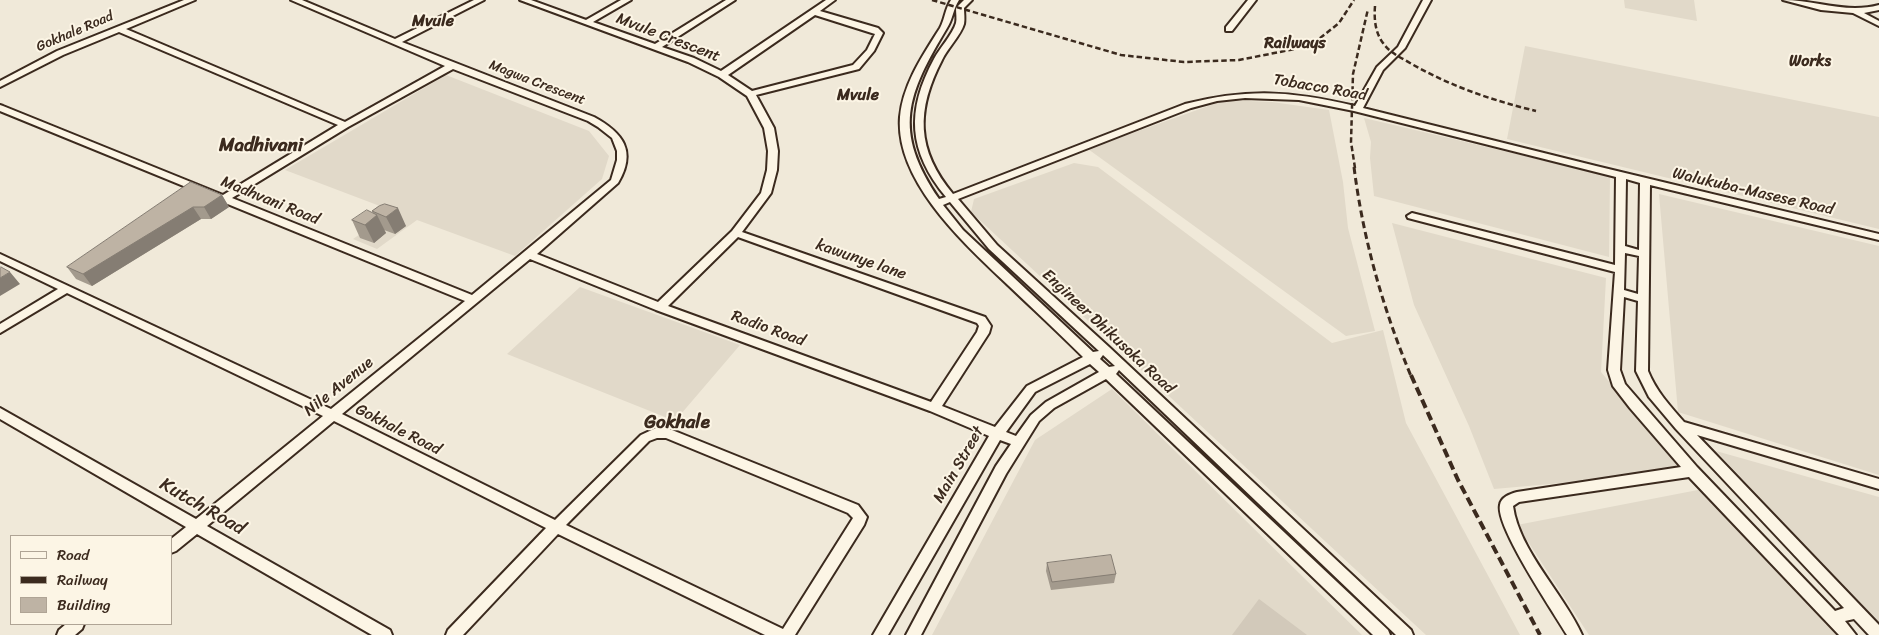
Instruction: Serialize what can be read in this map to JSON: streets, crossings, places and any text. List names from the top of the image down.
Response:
{
  "streets": {
    "street": [
      "Gokhale Road",
      "Mvule Crescent",
      "Magwa Crescent",
      "Tobacco Road",
      "Walukuba-Masese Road",
      "Madhvani Road",
      "kawunye lane",
      "Radio Road",
      "Engineer Dhikusoka Road",
      "Nile Avenue",
      "Main Street",
      "Kutch Road"
    ]
  },
  "crossings": [
    ["Gokhale Road", "Nile Avenue"],
    ["Mvule Crescent", "kawunye lane"],
    ["Mvule Crescent", "Radio Road"],
    ["Magwa Crescent", "Radio Road"],
    ["Magwa Crescent", "Nile Avenue"],
    ["Tobacco Road", "Walukuba-Masese Road"],
    ["Tobacco Road", "Engineer Dhikusoka Road"],
    ["Madhvani Road", "Nile Avenue"],
    ["kawunye lane", "Radio Road"],
    ["Radio Road", "Nile Avenue"],
    ["Radio Road", "Main Street"],
    ["Engineer Dhikusoka Road", "Main Street"],
    ["Nile Avenue", "Kutch Road"]
  ],
  "districts": [
    "Mvule",
    "Railways",
    "Works",
    "Mvule",
    "Madhivani",
    "Gokhale"
  ],
  "legend": ["Road", "Railway", "Building"]
}
